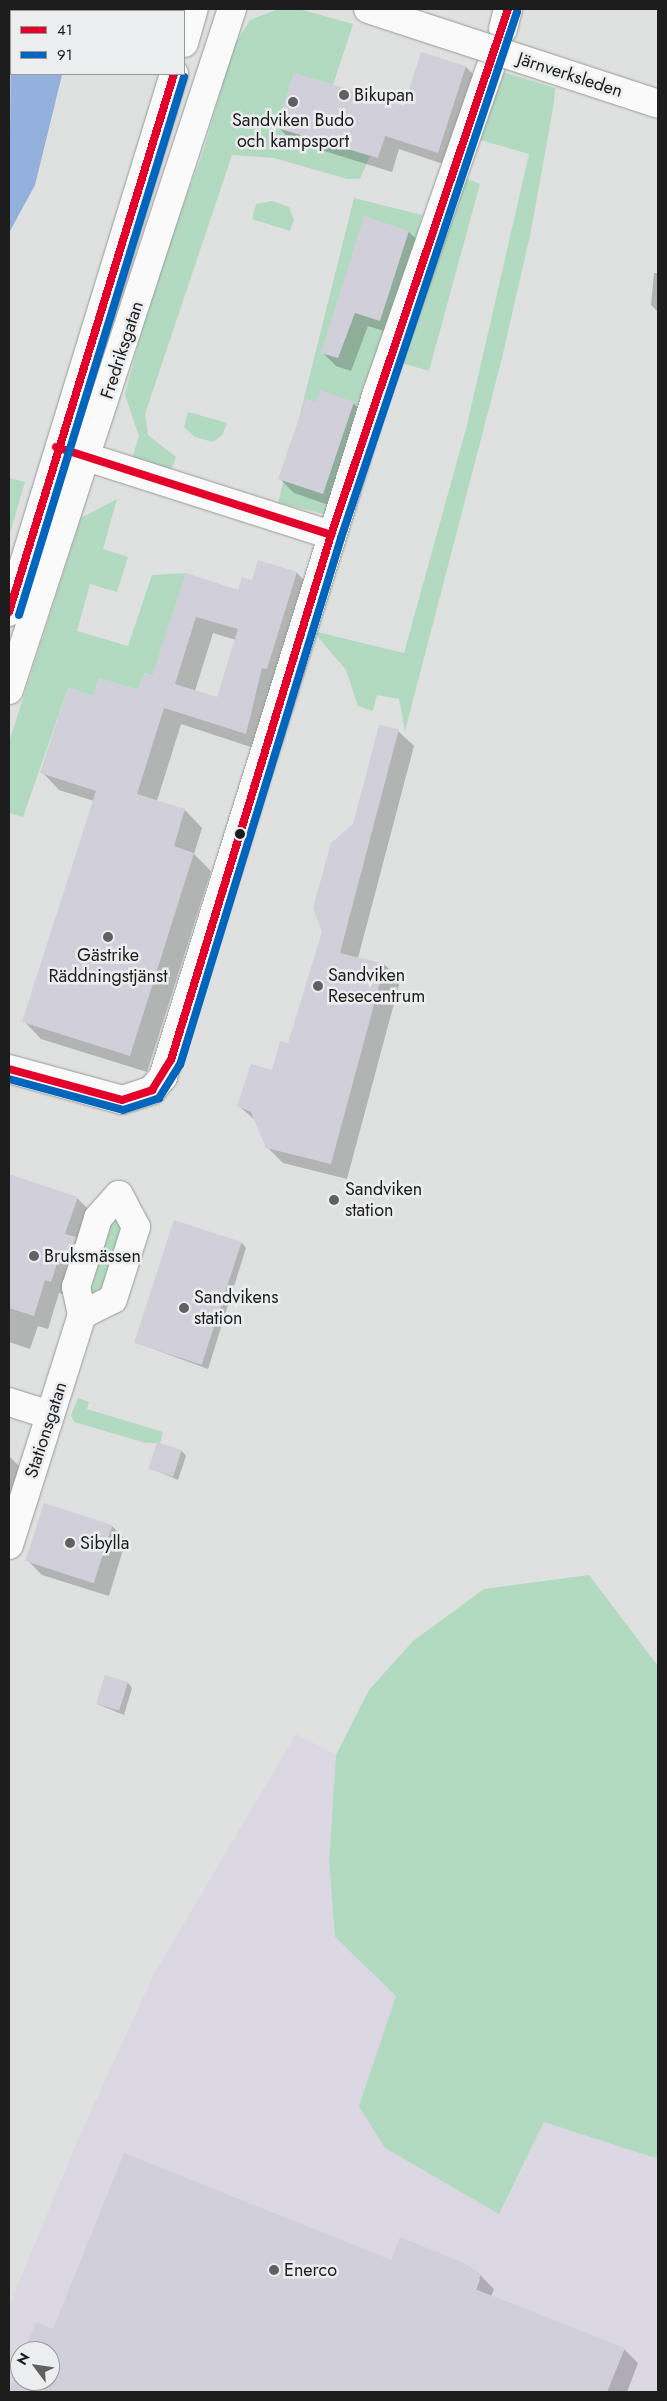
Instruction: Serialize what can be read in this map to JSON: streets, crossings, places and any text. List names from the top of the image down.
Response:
{
  "streets": {
    "street": ["Järnverksleden", "Fredriksgatan", "Stationsgatan"]
  },
  "places": [
    "Bikupan",
    "Sandviken Budo och kampsport",
    "Gästrike Räddningstjänst",
    "Sandviken Resecentrum",
    "Sandviken station",
    "Bruksmässen",
    "Sandvikens station",
    "Sibylla",
    "Enerco"
  ],
  "lines": ["transit line 41", "transit line 91"],
  "legend": ["41", "91"],
  "north": "top left"
}
